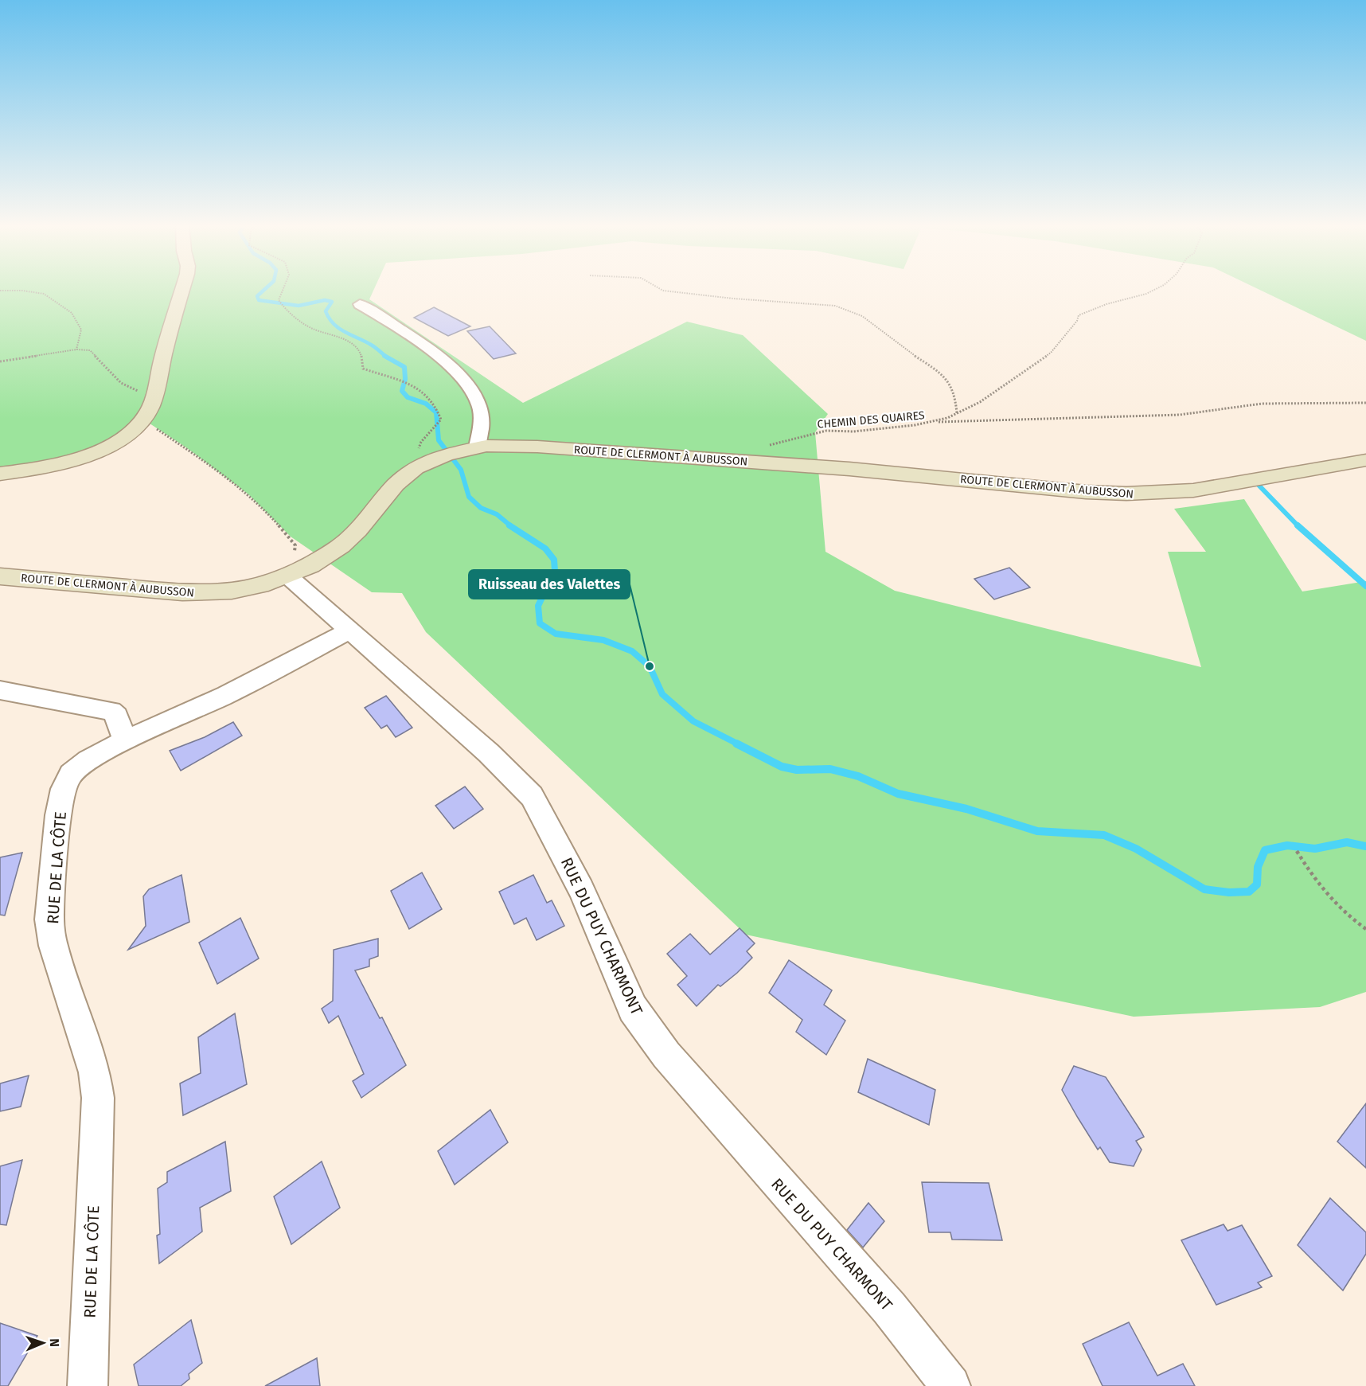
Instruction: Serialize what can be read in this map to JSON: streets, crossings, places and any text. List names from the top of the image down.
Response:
{
  "streets": {
    "main road": ["ROUTE DE CLERMONT À AUBUSSON"],
    "street": ["RUE DE LA CÔTE", "RUE DU PUY CHARMONT"],
    "path": ["CHEMIN DES QUAIRES"]
  },
  "crossings": [
    ["ROUTE DE CLERMONT À AUBUSSON", "RUE DU PUY CHARMONT"],
    ["RUE DE LA CÔTE", "RUE DU PUY CHARMONT"]
  ],
  "places": ["Ruisseau des Valettes"],
  "north": "right"
}
